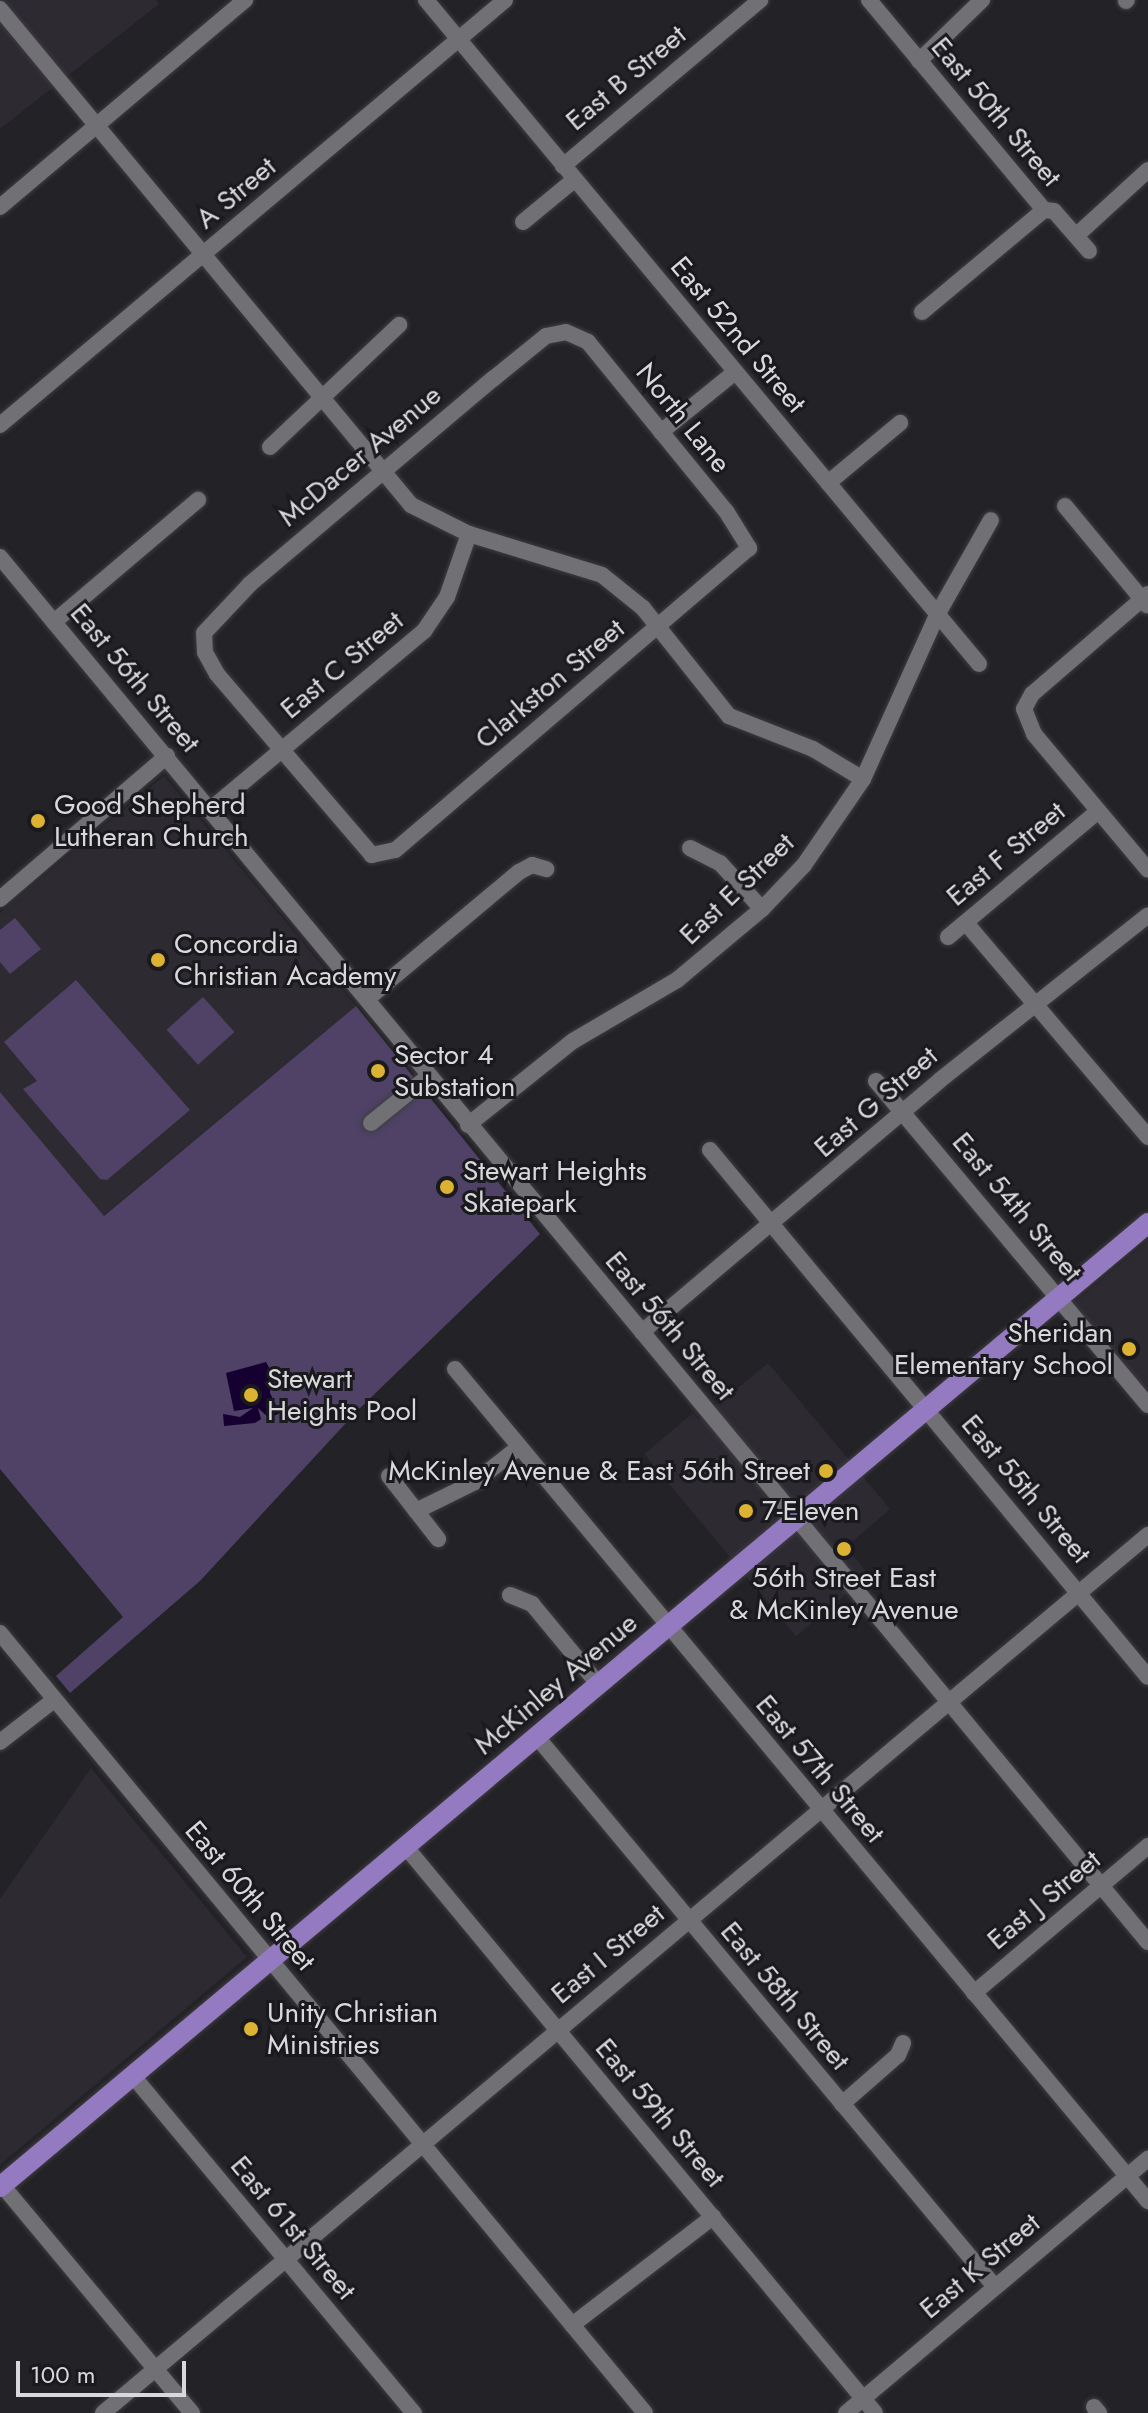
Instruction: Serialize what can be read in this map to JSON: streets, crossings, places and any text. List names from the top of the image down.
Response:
{
  "streets": {
    "main road": ["McKinley Avenue"],
    "street": [
      "East B Street",
      "East 50th Street",
      "A Street",
      "East 52nd Street",
      "North Lane",
      "McDacer Avenue",
      "East C Street",
      "East 56th Street",
      "Clarkston Street",
      "East F Street",
      "East E Street",
      "East G Street",
      "East 54th Street",
      "East 55th Street",
      "East 57th Street",
      "East 60th Street",
      "East J Street",
      "East I Street",
      "East 58th Street",
      "East 59th Street",
      "East 61st Street",
      "East K Street"
    ]
  },
  "crossings": [
    ["East B Street", "East 52nd Street"],
    ["A Street", "East 52nd Street"],
    ["East 52nd Street", "East E Street"],
    ["North Lane", "McDacer Avenue"],
    ["North Lane", "Clarkston Street"],
    ["McDacer Avenue", "East C Street"],
    ["McDacer Avenue", "Clarkston Street"],
    ["East C Street", "East 56th Street"],
    ["East C Street", "Clarkston Street"],
    ["East 56th Street", "East E Street"],
    ["East 56th Street", "East G Street"],
    ["East 56th Street", "McKinley Avenue"],
    ["East 56th Street", "East J Street"],
    ["East 56th Street", "East I Street"],
    ["East G Street", "East 54th Street"],
    ["East G Street", "East 55th Street"],
    ["East 54th Street", "McKinley Avenue"],
    ["East 55th Street", "McKinley Avenue"],
    ["East 55th Street", "East I Street"],
    ["McKinley Avenue", "East 57th Street"],
    ["McKinley Avenue", "East 60th Street"],
    ["McKinley Avenue", "East 58th Street"],
    ["McKinley Avenue", "East 59th Street"],
    ["McKinley Avenue", "East 61st Street"],
    ["East 57th Street", "East J Street"],
    ["East 57th Street", "East I Street"],
    ["East 57th Street", "East K Street"],
    ["East 60th Street", "East I Street"],
    ["East I Street", "East 58th Street"],
    ["East I Street", "East 59th Street"],
    ["East I Street", "East 61st Street"],
    ["East 58th Street", "East K Street"],
    ["East 59th Street", "East K Street"]
  ],
  "places": [
    "Good Shepherd Lutheran Church",
    "Concordia Christian Academy",
    "Sector 4 Substation",
    "Stewart Heights Skatepark",
    "Sheridan Elementary School",
    "Stewart Heights Pool",
    "McKinley Avenue & East 56th Street",
    "7-Eleven",
    "56th Street East & McKinley Avenue",
    "Unity Christian Ministries"
  ],
  "scale_bar": "100 m"
}
